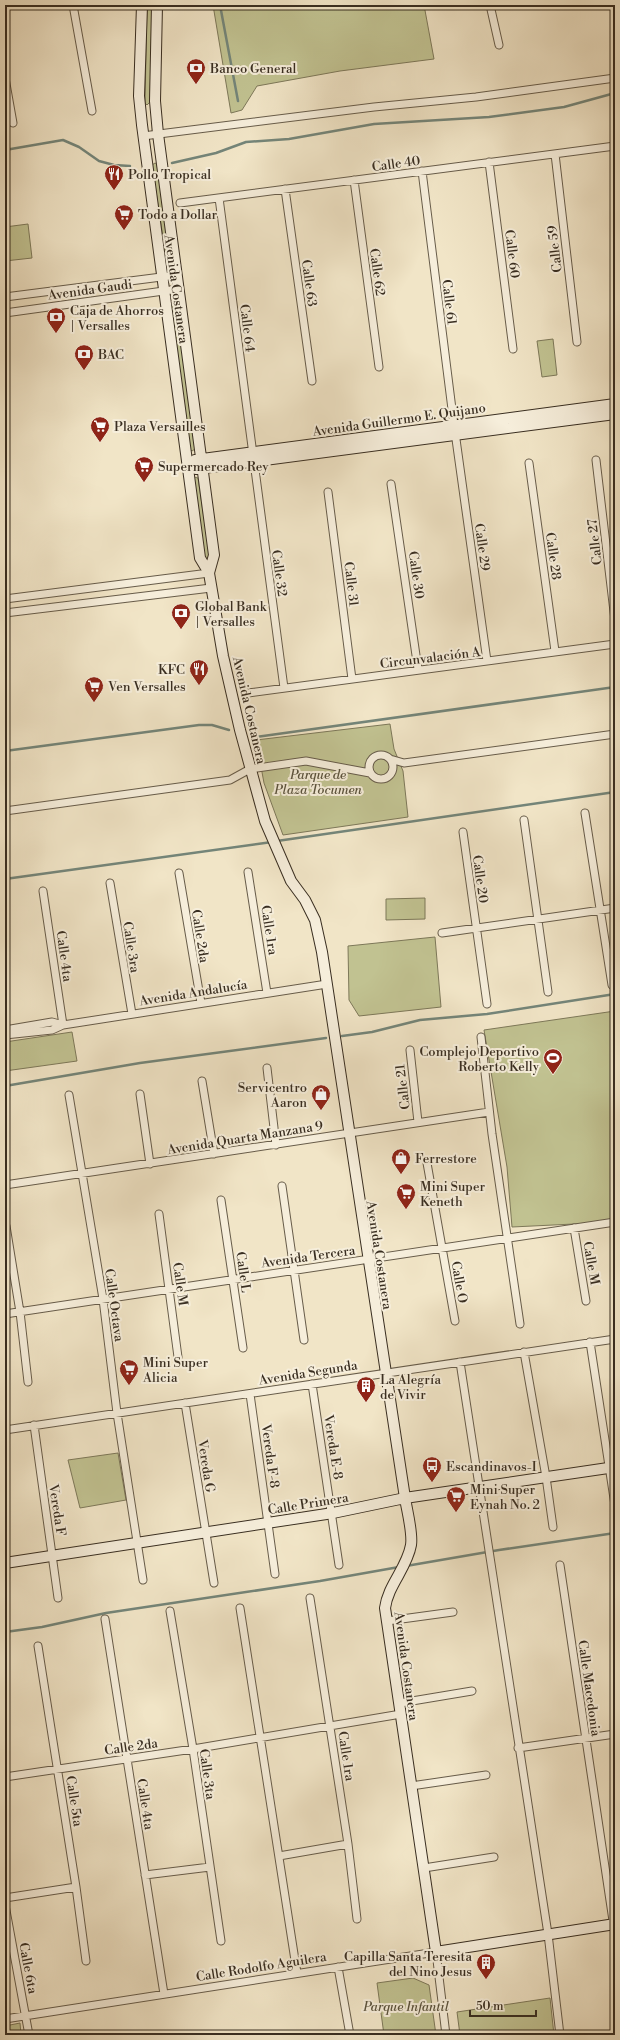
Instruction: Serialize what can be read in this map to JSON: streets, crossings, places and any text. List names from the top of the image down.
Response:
{
  "streets": {
    "street": [
      "Calle 40",
      "Calle 59",
      "Calle 60",
      "Calle 62",
      "Calle 63",
      "Avenida Gaudi",
      "Avenida Costanera",
      "Calle 61",
      "Calle 64",
      "Avenida Guillermo E. Quijano",
      "Calle 27",
      "Calle 29",
      "Calle 28",
      "Calle 32",
      "Calle 30",
      "Calle 31",
      "Circunvalación A",
      "Calle 20",
      "Calle 1ra",
      "Calle 2da",
      "Calle 3ra",
      "Calle 4ta",
      "Avenida Andalucía",
      "Calle 21",
      "Avenida Quarta Manzana 9",
      "Avenida Tercera",
      "Calle M",
      "Calle L",
      "Calle O",
      "Calle Octava",
      "Avenida Segunda",
      "Vereda E-8",
      "Vereda F-8",
      "Vereda G",
      "Calle Primera",
      "Vereda F",
      "Calle Macedonia",
      "Calle 3ta",
      "Calle 5ta",
      "Calle Rodolfo Aguilera",
      "Calle 6ta"
    ]
  },
  "crossings": [
    ["Calle 40", "Calle 59"],
    ["Calle 40", "Calle 60"],
    ["Calle 40", "Calle 62"],
    ["Calle 40", "Calle 63"],
    ["Calle 40", "Calle 61"],
    ["Calle 40", "Calle 64"],
    ["Avenida Gaudi", "Avenida Costanera"],
    ["Avenida Costanera", "Avenida Guillermo E. Quijano"],
    ["Avenida Costanera", "Calle 2da"],
    ["Avenida Costanera", "Avenida Andalucía"],
    ["Avenida Costanera", "Avenida Quarta Manzana 9"],
    ["Avenida Costanera", "Avenida Tercera"],
    ["Avenida Costanera", "Avenida Segunda"],
    ["Avenida Costanera", "Calle Primera"],
    ["Avenida Costanera", "Calle Rodolfo Aguilera"],
    ["Calle 61", "Avenida Guillermo E. Quijano"],
    ["Calle 61", "Calle 29"],
    ["Calle 64", "Avenida Guillermo E. Quijano"],
    ["Calle 64", "Calle 32"],
    ["Avenida Guillermo E. Quijano", "Calle 29"],
    ["Avenida Guillermo E. Quijano", "Calle 32"],
    ["Calle 29", "Circunvalación A"],
    ["Calle 28", "Circunvalación A"],
    ["Calle 32", "Circunvalación A"],
    ["Calle 30", "Circunvalación A"],
    ["Calle 31", "Circunvalación A"],
    ["Calle 1ra", "Calle 2da"],
    ["Calle 1ra", "Avenida Andalucía"],
    ["Calle 2da", "Calle 4ta"],
    ["Calle 2da", "Avenida Andalucía"],
    ["Calle 2da", "Calle 3ta"],
    ["Calle 2da", "Calle 5ta"],
    ["Calle 3ra", "Avenida Andalucía"],
    ["Calle 4ta", "Avenida Andalucía"],
    ["Calle 4ta", "Calle Rodolfo Aguilera"],
    ["Calle 21", "Avenida Quarta Manzana 9"],
    ["Avenida Quarta Manzana 9", "Calle Octava"],
    ["Avenida Tercera", "Calle M"],
    ["Avenida Tercera", "Calle L"],
    ["Avenida Tercera", "Calle O"],
    ["Avenida Tercera", "Calle Octava"],
    ["Calle Octava", "Avenida Segunda"],
    ["Calle Octava", "Calle Primera"],
    ["Avenida Segunda", "Vereda E-8"],
    ["Avenida Segunda", "Vereda F-8"],
    ["Avenida Segunda", "Vereda G"],
    ["Avenida Segunda", "Vereda F"],
    ["Vereda E-8", "Calle Primera"],
    ["Vereda F-8", "Calle Primera"],
    ["Vereda G", "Calle Primera"],
    ["Calle Primera", "Vereda F"],
    ["Calle Macedonia", "Calle Rodolfo Aguilera"],
    ["Calle Rodolfo Aguilera", "Calle 6ta"]
  ],
  "parks": ["Parque de Plaza Tocumen", "Parque Infantil"],
  "places": {
    "bank": [
      "Banco General",
      "Caja de Ahorros | Versalles",
      "BAC",
      "Global Bank | Versalles"
    ],
    "restaurant": ["Pollo Tropical", "KFC"],
    "supermarket": [
      "Todo a Dollar",
      "Plaza Versailles",
      "Supermercado Rey",
      "Ven Versalles",
      "Mini Super Keneth",
      "Mini Super Alicia",
      "Mini Super Eynah No. 2"
    ],
    "sports": ["Complejo Deportivo Roberto Kelly"],
    "shop": ["Servicentro Aaron", "Ferrestore"],
    "building": ["La Alegría de Vivir", "Capilla Santa Teresita del Nino Jesus"],
    "bus stop": ["Escandinavos-I"]
  },
  "scale_bar": "50 m"
}
